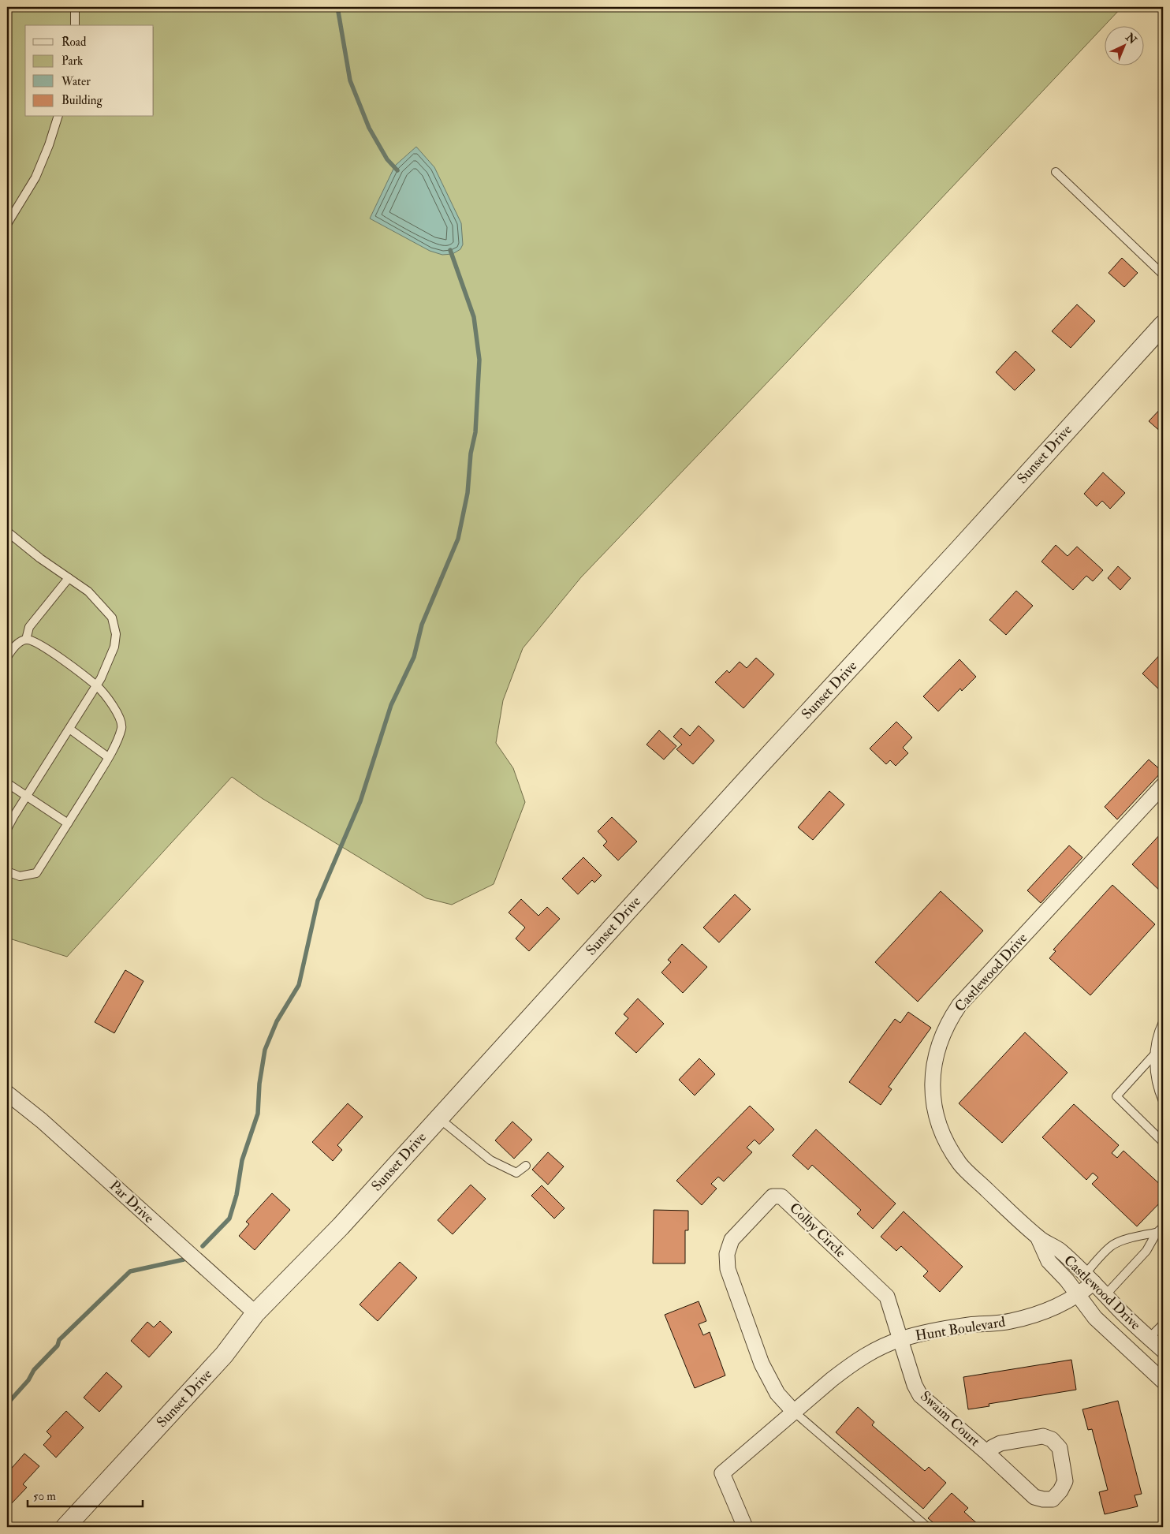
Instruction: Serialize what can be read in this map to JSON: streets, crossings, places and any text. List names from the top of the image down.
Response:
{
  "streets": {
    "street": [
      "Sunset Drive",
      "Castlewood Drive",
      "Par Drive",
      "Colby Circle",
      "Hunt Boulevard",
      "Swaim Court"
    ]
  },
  "crossings": [
    ["Sunset Drive", "Par Drive"],
    ["Castlewood Drive", "Hunt Boulevard"],
    ["Colby Circle", "Hunt Boulevard"],
    ["Colby Circle", "Swaim Court"],
    ["Hunt Boulevard", "Swaim Court"]
  ],
  "legend": [
    "Road",
    "Park",
    "Water",
    "Building"
  ],
  "scale_bar": "50 m",
  "north": "top right"
}
